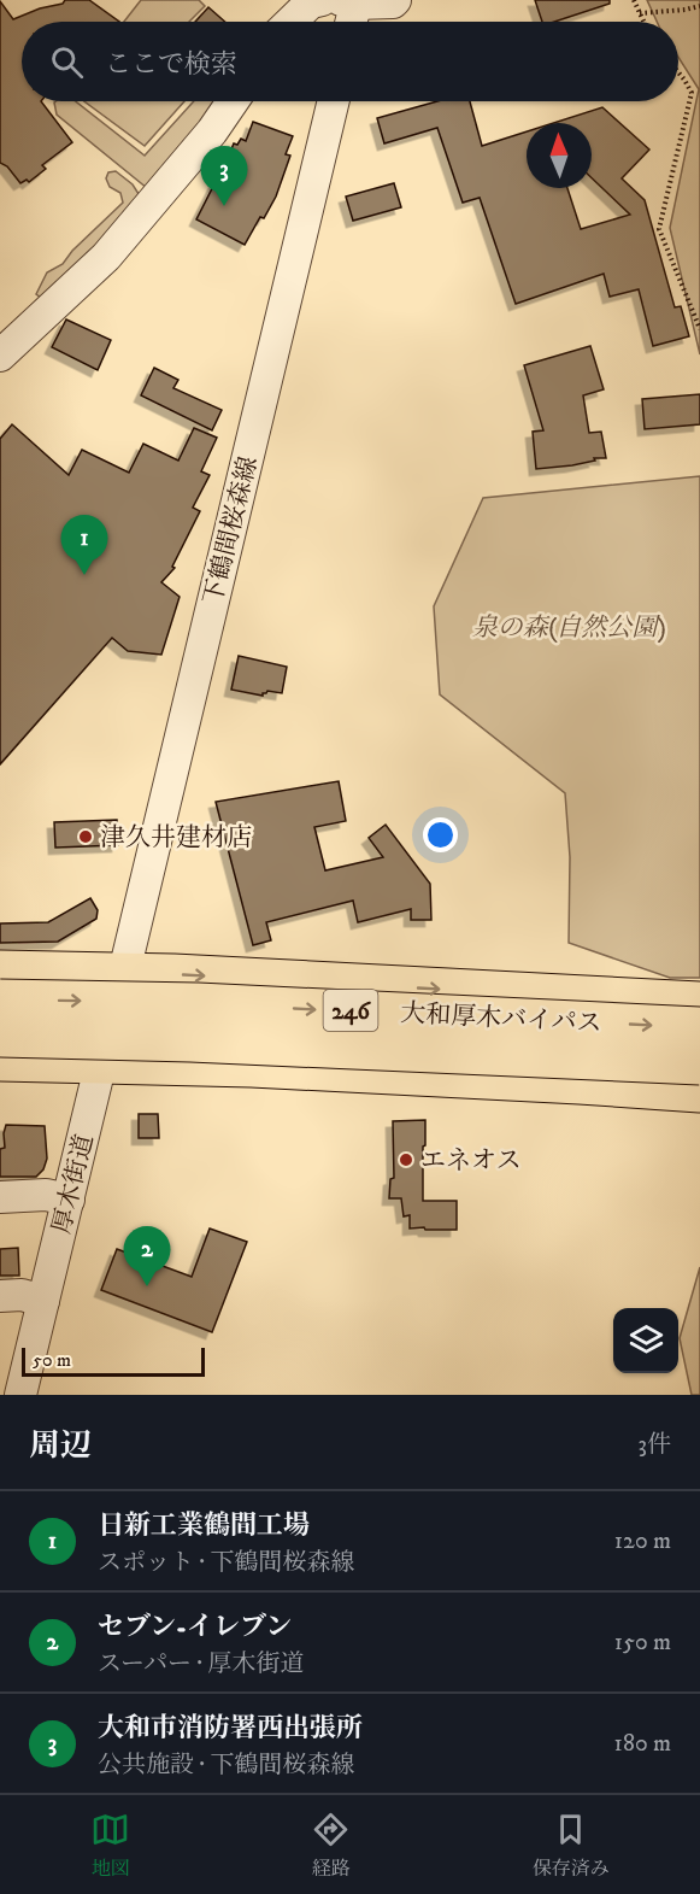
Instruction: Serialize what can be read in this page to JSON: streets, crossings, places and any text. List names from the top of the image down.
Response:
{
  "streets": {
    "highway": ["246", "大和厚木バイパス"],
    "street": ["下鶴間桜森線", "厚木街道"]
  },
  "crossings": [
    ["下鶴間桜森線", "246"],
    ["下鶴間桜森線", "厚木街道"],
    ["246", "厚木街道"]
  ],
  "parks": ["泉の森(自然公園)"],
  "places": ["津久井建材店", "エネオス"],
  "scale_bar": "50 m",
  "north": "top",
  "page": {
    "search": "ここで検索",
    "pins": ["3", "1", "2"],
    "scale": "50 m",
    "heading": ["周辺", "3件"],
    "list": [
      {
        "mark": "1",
        "name": "日新工業鶴間工場",
        "note": "スポット · 下鶴間桜森線",
        "value": "120 m"
      },
      {
        "mark": "2",
        "name": "セブン-イレブン",
        "note": "スーパー · 厚木街道",
        "value": "150 m"
      },
      {
        "mark": "3",
        "name": "大和市消防署西出張所",
        "note": "公共施設 · 下鶴間桜森線",
        "value": "180 m"
      }
    ],
    "nav": ["地図", "経路", "保存済み"]
  }
}
